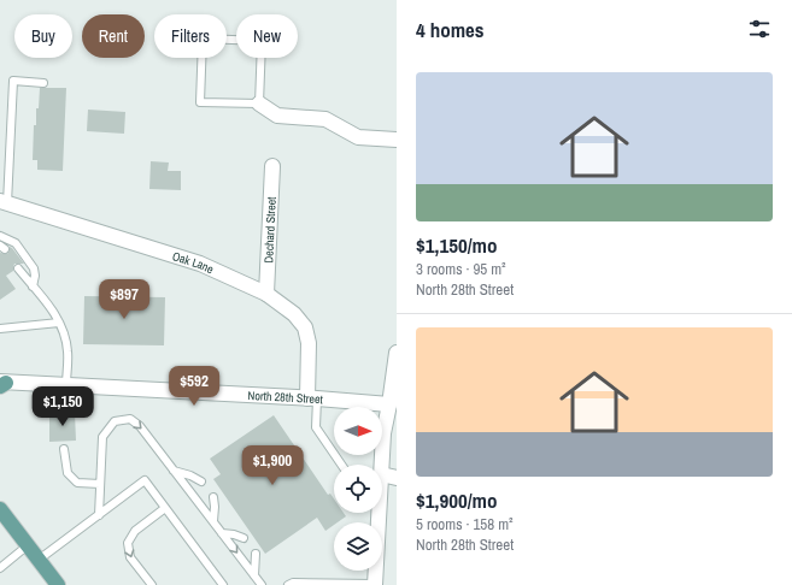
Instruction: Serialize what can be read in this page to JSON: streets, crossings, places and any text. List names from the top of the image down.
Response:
{
  "streets": {
    "street": ["Dechard Street", "Oak Lane", "North 28th Street"]
  },
  "crossings": [
    ["Dechard Street", "Oak Lane"],
    ["Oak Lane", "North 28th Street"]
  ],
  "north": "right",
  "page": {
    "heading": "4 homes",
    "chip": [
      "Buy",
      "Rent",
      "Filters",
      "New"
    ],
    "list": [
      {
        "name": "$1,150/mo",
        "note": "3 rooms · 95 m² · North 28th Street"
      },
      {
        "name": "$1,900/mo",
        "note": "5 rooms · 158 m² · North 28th Street"
      }
    ],
    "price": [
      "$897",
      "$592",
      "$1,150",
      "$1,900"
    ]
  }
}
